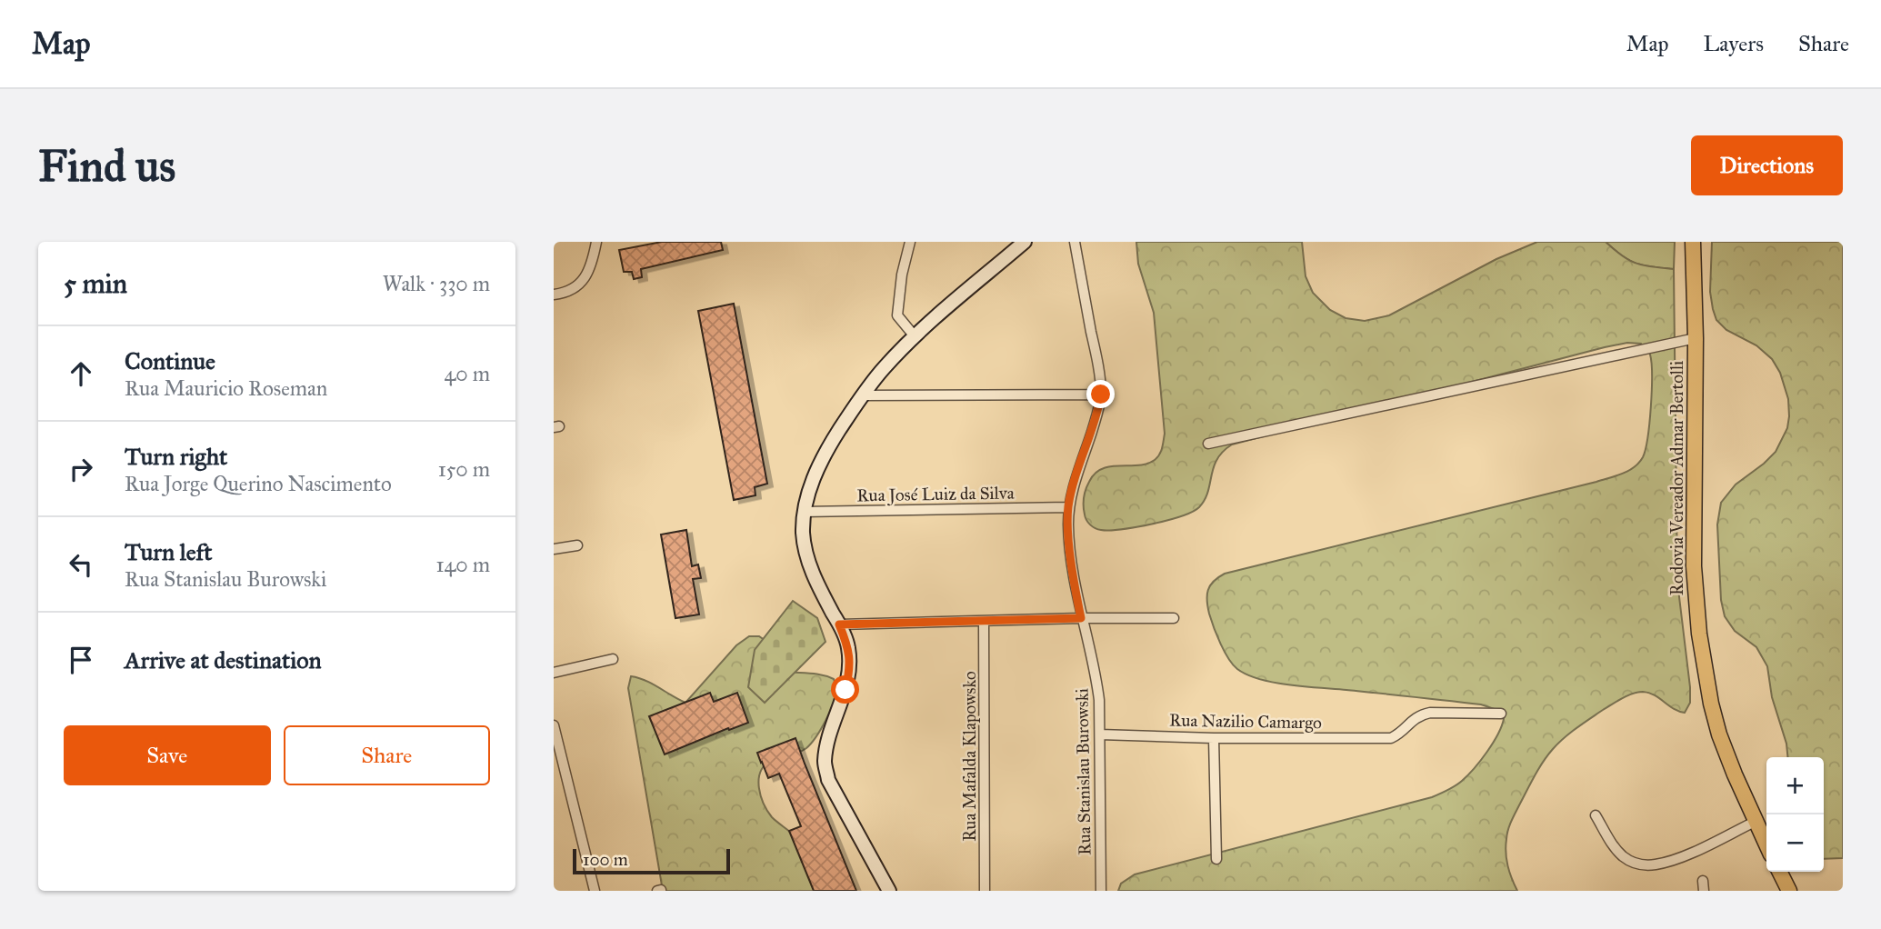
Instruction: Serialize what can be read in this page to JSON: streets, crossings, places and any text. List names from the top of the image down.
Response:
{
  "streets": {
    "highway": ["Rodovia Vereador Admar Bertolli"],
    "street": [
      "Rua José Luiz da Silva",
      "Rua Nazilio Camargo",
      "Rua Mafalda Klapowsko",
      "Rua Stanislau Burowski"
    ]
  },
  "crossings": [
    ["Rua José Luiz da Silva", "Rua Stanislau Burowski"],
    ["Rua Nazilio Camargo", "Rua Stanislau Burowski"]
  ],
  "scale_bar": "100 m",
  "page": {
    "header": "Map",
    "nav": ["Map", "Layers", "Share"],
    "buttons": [
      "Directions",
      ["Save", "Share"]
    ],
    "title": "Find us",
    "heading": ["5 min", "Walk · 330 m"],
    "list": [
      ["Continue", "Rua Mauricio Roseman", "40 m"],
      ["Turn right", "Rua Jorge Querino Nascimento", "150 m"],
      ["Turn left", "Rua Stanislau Burowski", "140 m"],
      "Arrive at destination"
    ],
    "map_buttons": ["+", "−"],
    "scale": "100 m"
  }
}
